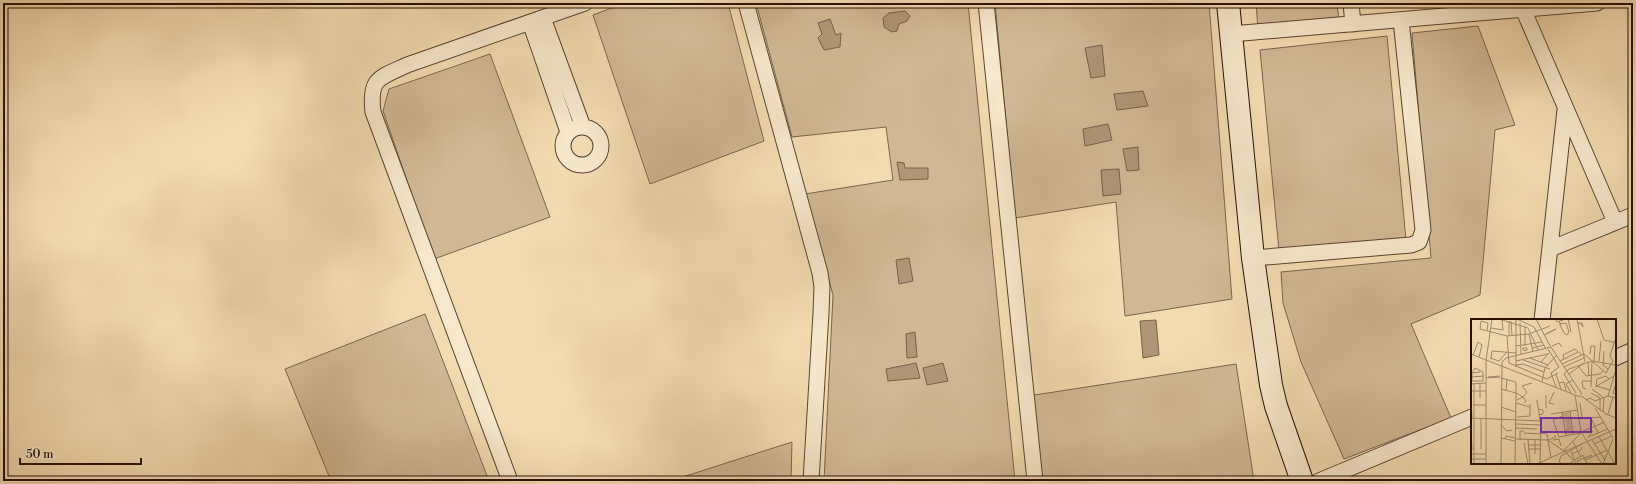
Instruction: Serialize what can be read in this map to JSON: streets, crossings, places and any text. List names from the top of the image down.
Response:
{
  "scale_bar": "50 m"
}
